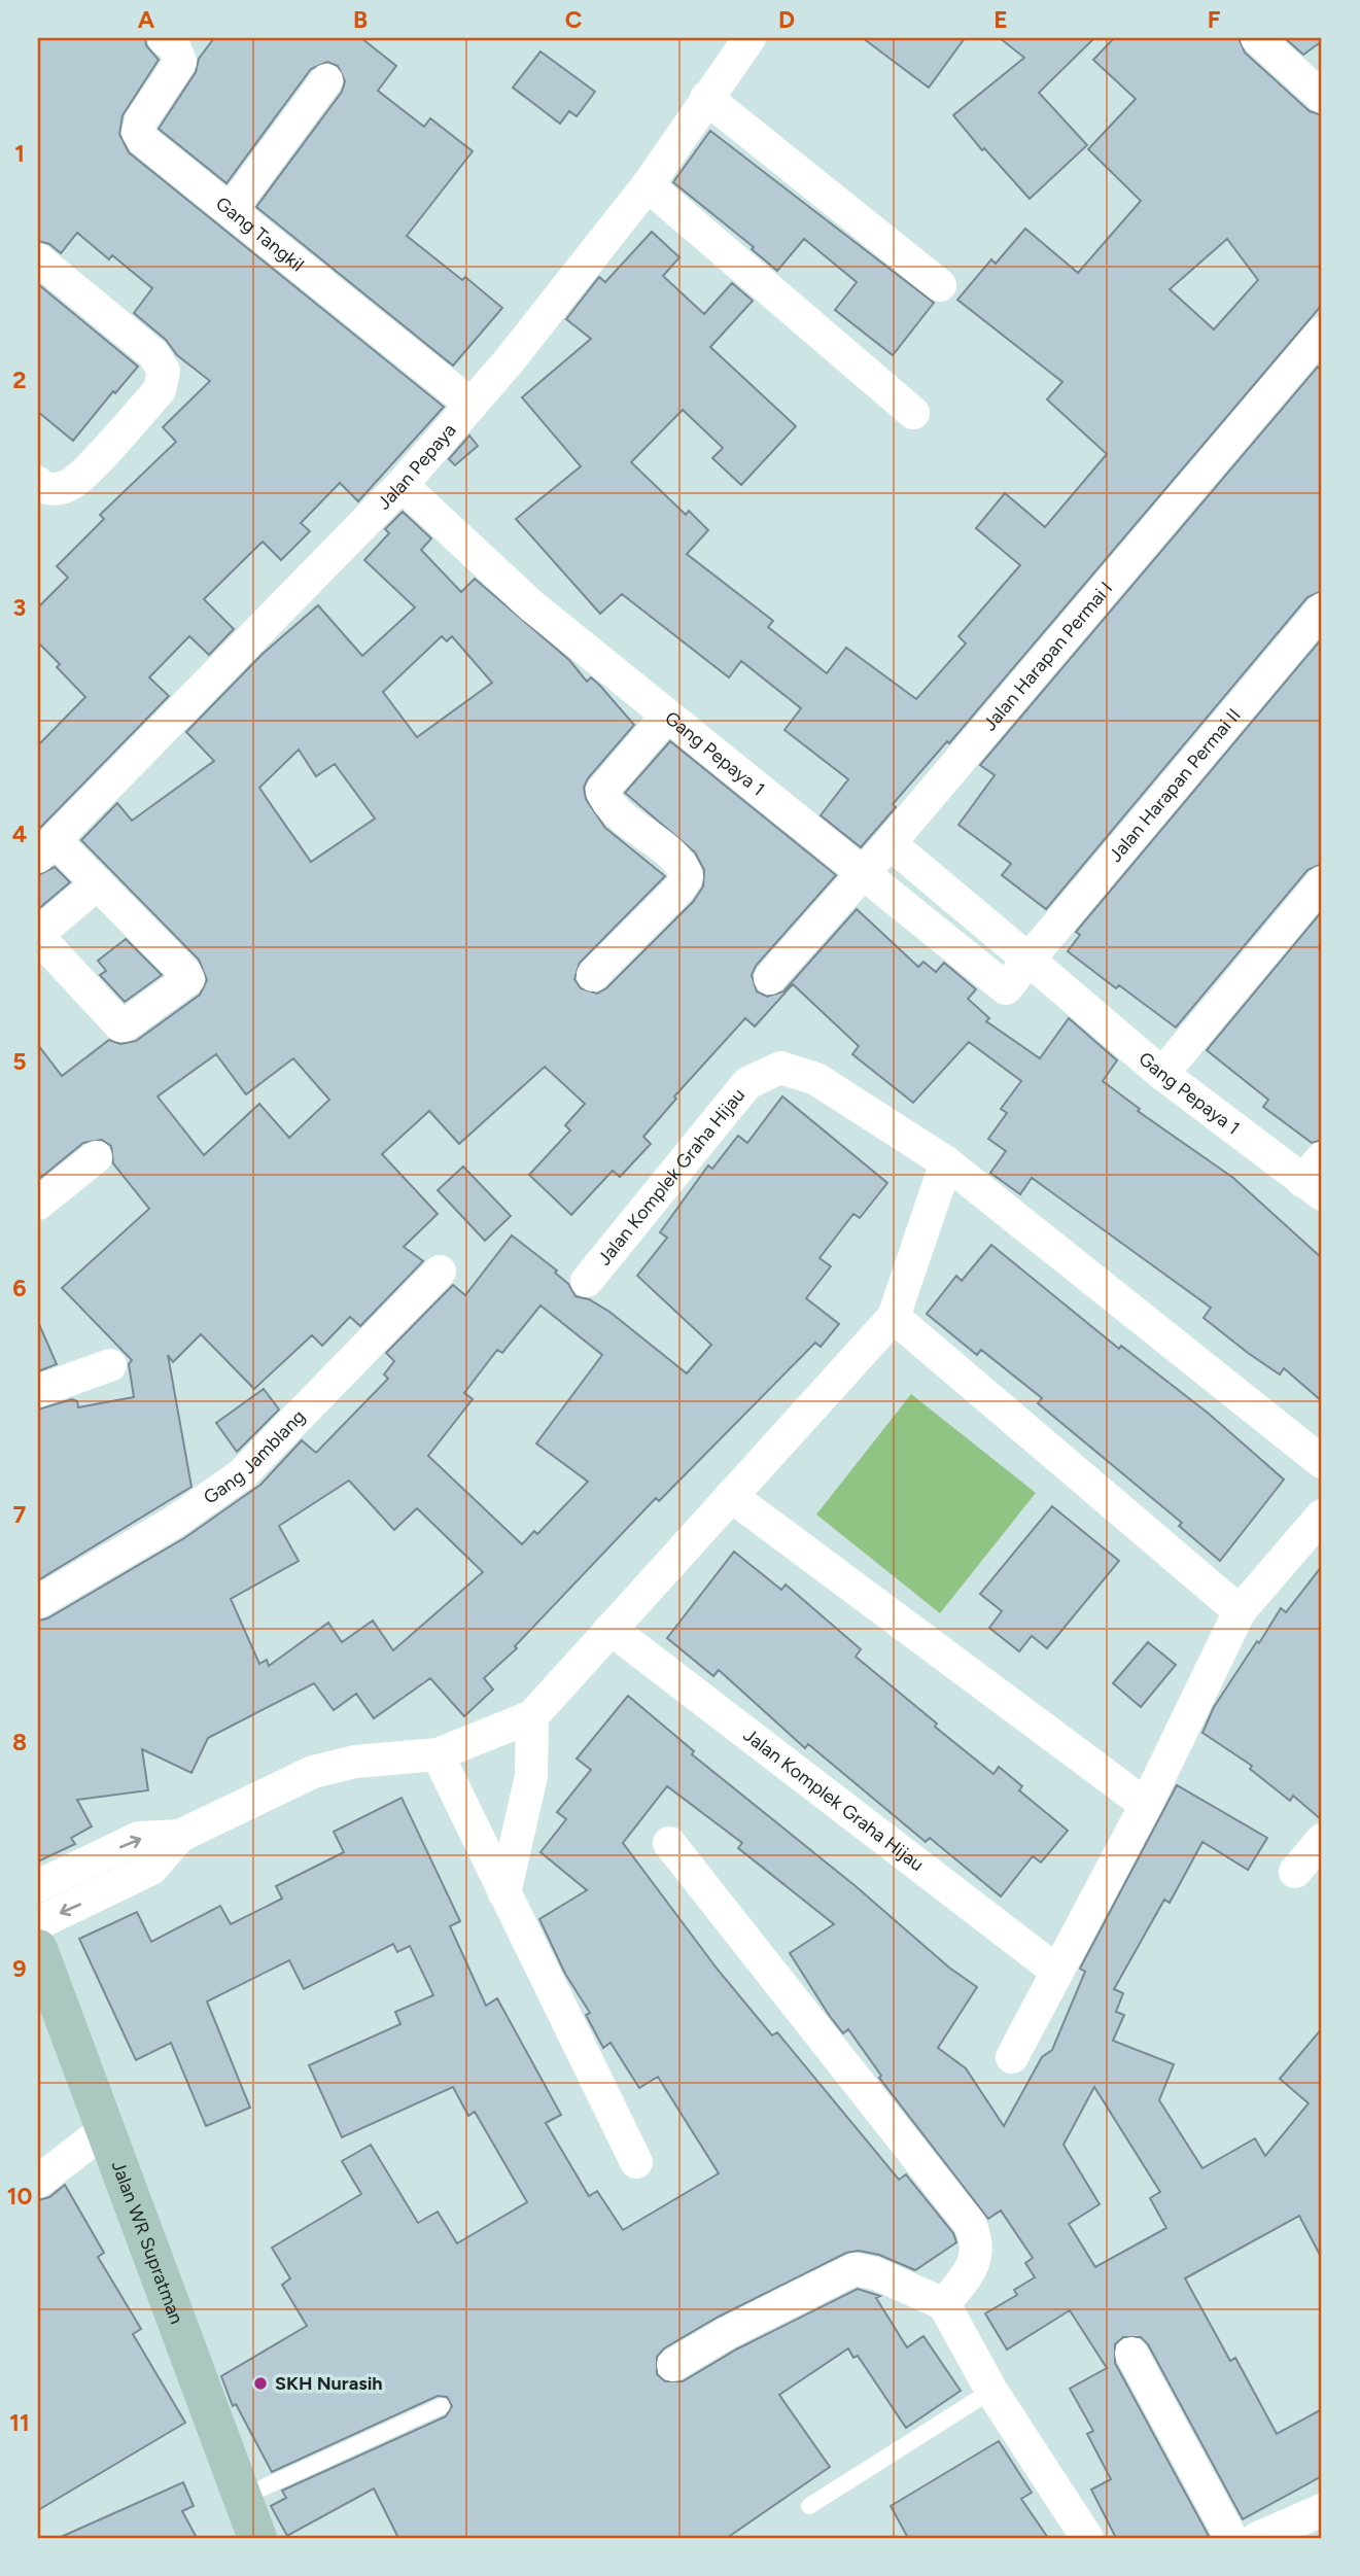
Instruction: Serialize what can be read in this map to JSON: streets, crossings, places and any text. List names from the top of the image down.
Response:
{
  "streets": {
    "main road": ["Jalan WR Supratman"],
    "street": [
      "Gang Tangkil",
      "Jalan Pepaya",
      "Jalan Harapan Permai I",
      "Gang Pepaya 1",
      "Jalan Harapan Permai II",
      "Jalan Komplek Graha Hijau",
      "Gang Jamblang"
    ]
  },
  "crossings": [
    ["Gang Tangkil", "Jalan Pepaya"],
    ["Jalan Pepaya", "Gang Pepaya 1"],
    ["Jalan Harapan Permai I", "Gang Pepaya 1"],
    ["Gang Pepaya 1", "Jalan Harapan Permai II"]
  ],
  "places": ["SKH Nurasih"],
  "grid": {
    "columns": [
      "A",
      "B",
      "C",
      "D",
      "E",
      "F"
    ],
    "rows": [
      "1",
      "2",
      "3",
      "4",
      "5",
      "6",
      "7",
      "8",
      "9",
      "10",
      "11"
    ]
  }
}
